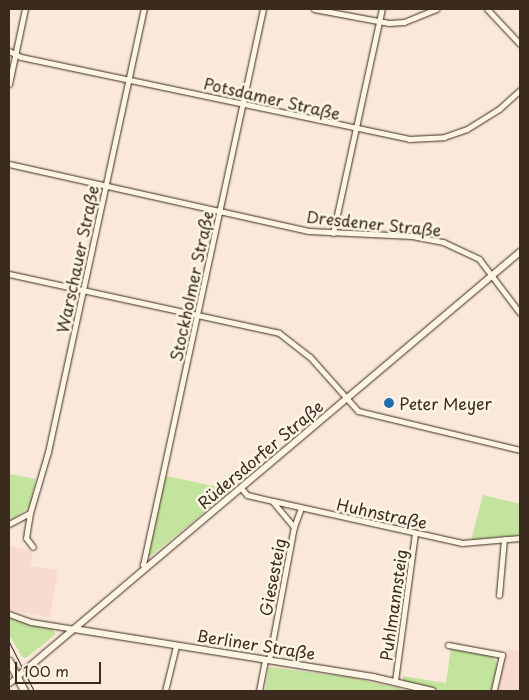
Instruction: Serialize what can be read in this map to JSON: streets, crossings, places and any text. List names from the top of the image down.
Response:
{
  "streets": {
    "street": [
      "Potsdamer Straße",
      "Dresdener Straße",
      "Warschauer Straße",
      "Stockholmer Straße",
      "Rüdersdorfer Straße",
      "Huhnstraße",
      "Giesesteig",
      "Puhlmannsteig",
      "Berliner Straße"
    ]
  },
  "crossings": [
    ["Potsdamer Straße", "Warschauer Straße"],
    ["Potsdamer Straße", "Stockholmer Straße"],
    ["Dresdener Straße", "Warschauer Straße"],
    ["Dresdener Straße", "Stockholmer Straße"],
    ["Dresdener Straße", "Rüdersdorfer Straße"],
    ["Stockholmer Straße", "Rüdersdorfer Straße"],
    ["Rüdersdorfer Straße", "Huhnstraße"],
    ["Rüdersdorfer Straße", "Berliner Straße"],
    ["Huhnstraße", "Giesesteig"],
    ["Huhnstraße", "Puhlmannsteig"],
    ["Giesesteig", "Berliner Straße"],
    ["Puhlmannsteig", "Berliner Straße"]
  ],
  "places": ["Peter Meyer"],
  "scale_bar": "100 m"
}
